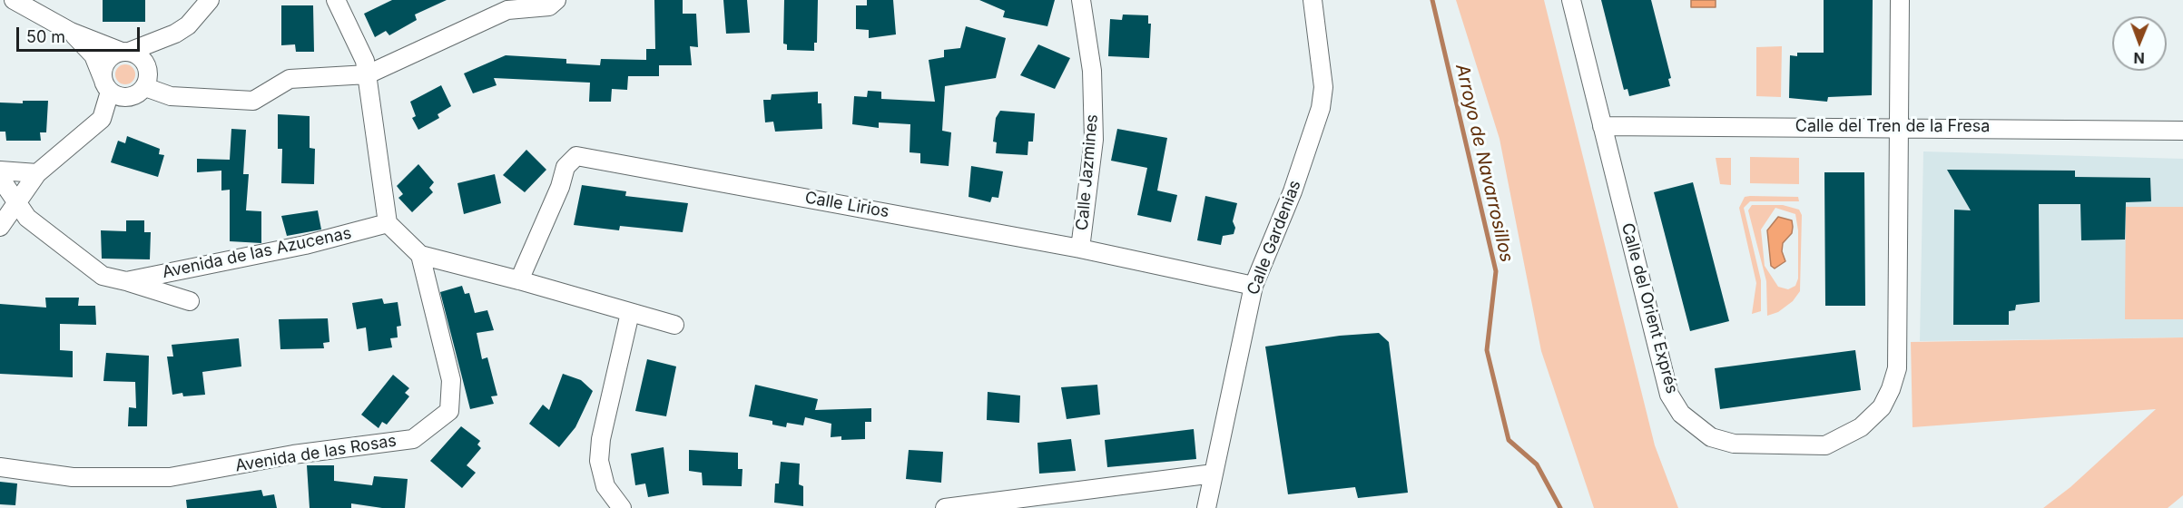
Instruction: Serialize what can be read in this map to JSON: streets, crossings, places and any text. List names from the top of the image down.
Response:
{
  "streets": {
    "street": [
      "Calle del Tren de la Fresa",
      "Calle Jazmines",
      "Calle Lirios",
      "Calle Gardenias",
      "Avenida de las Azucenas",
      "Calle del Orient Exprés",
      "Avenida de las Rosas"
    ]
  },
  "crossings": [
    ["Calle del Tren de la Fresa", "Calle del Orient Exprés"],
    ["Calle Jazmines", "Calle Lirios"],
    ["Calle Lirios", "Calle Gardenias"]
  ],
  "water": ["Arroyo de Navarrosillos"],
  "scale_bar": "50 m",
  "north": "bottom"
}
